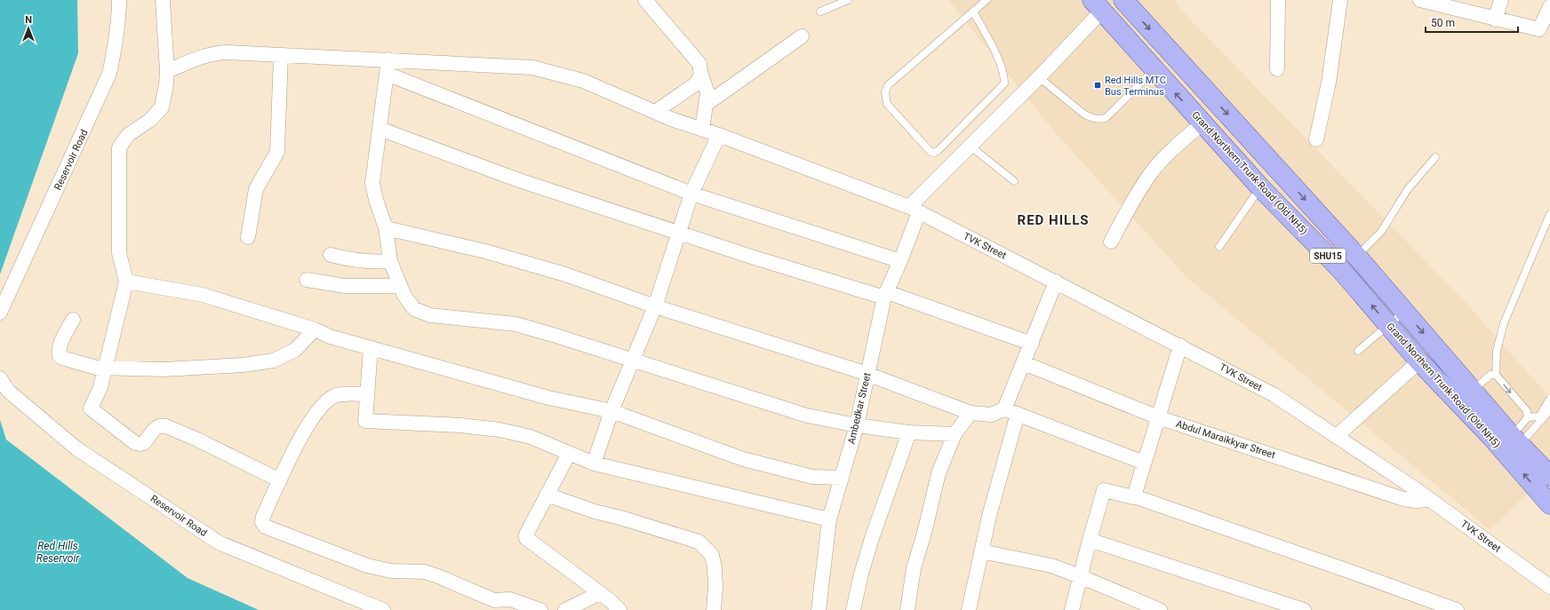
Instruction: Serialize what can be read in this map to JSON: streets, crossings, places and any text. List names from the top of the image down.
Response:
{
  "streets": {
    "main road": ["Grand Northern Trunk Road (Old NH5)", "SHU15"],
    "street": [
      "Reservoir Road",
      "TVK Street",
      "Ambedkar Street",
      "Abdul Maraikkyar Street"
    ]
  },
  "crossings": [
    ["TVK Street", "Ambedkar Street"],
    ["TVK Street", "Abdul Maraikkyar Street"]
  ],
  "districts": ["RED HILLS"],
  "water": ["Red Hills Reservoir"],
  "places": {
    "transit": ["Red Hills MTC Bus Terminus"]
  },
  "scale_bar": "50 m",
  "north": "top"
}
